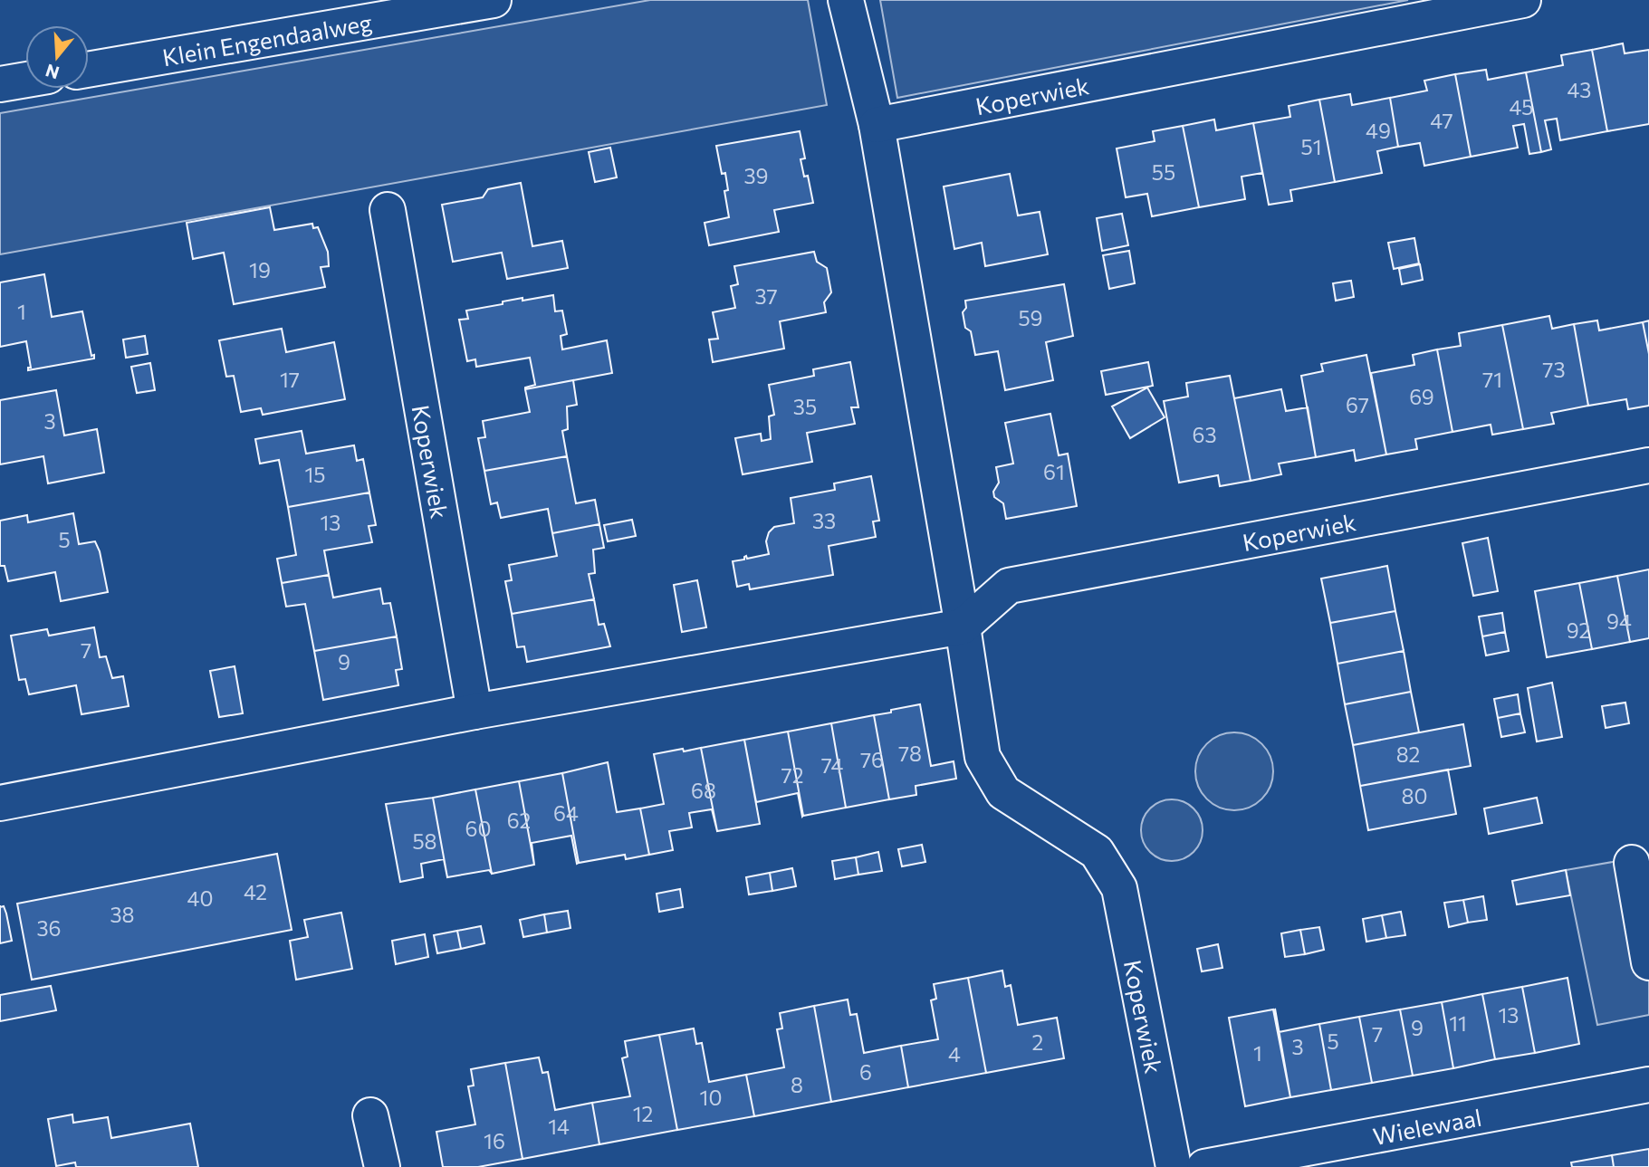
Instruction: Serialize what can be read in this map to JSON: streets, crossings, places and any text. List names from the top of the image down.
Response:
{
  "streets": {
    "street": ["Klein Engendaalweg", "Koperwiek", "Wielewaal"]
  },
  "house_numbers": [
    "43",
    "45",
    "47",
    "49",
    "51",
    "55",
    "39",
    "19",
    "37",
    "1",
    "59",
    "73",
    "17",
    "71",
    "69",
    "67",
    "35",
    "3",
    "63",
    "61",
    "15",
    "33",
    "13",
    "5",
    "94",
    "92",
    "7",
    "9",
    "78",
    "82",
    "76",
    "74",
    "72",
    "68",
    "80",
    "64",
    "62",
    "60",
    "58",
    "42",
    "40",
    "38",
    "36",
    "13",
    "11",
    "9",
    "7",
    "5",
    "2",
    "3",
    "1",
    "4",
    "6",
    "8",
    "10",
    "12",
    "14",
    "16"
  ],
  "north": "bottom"
}
